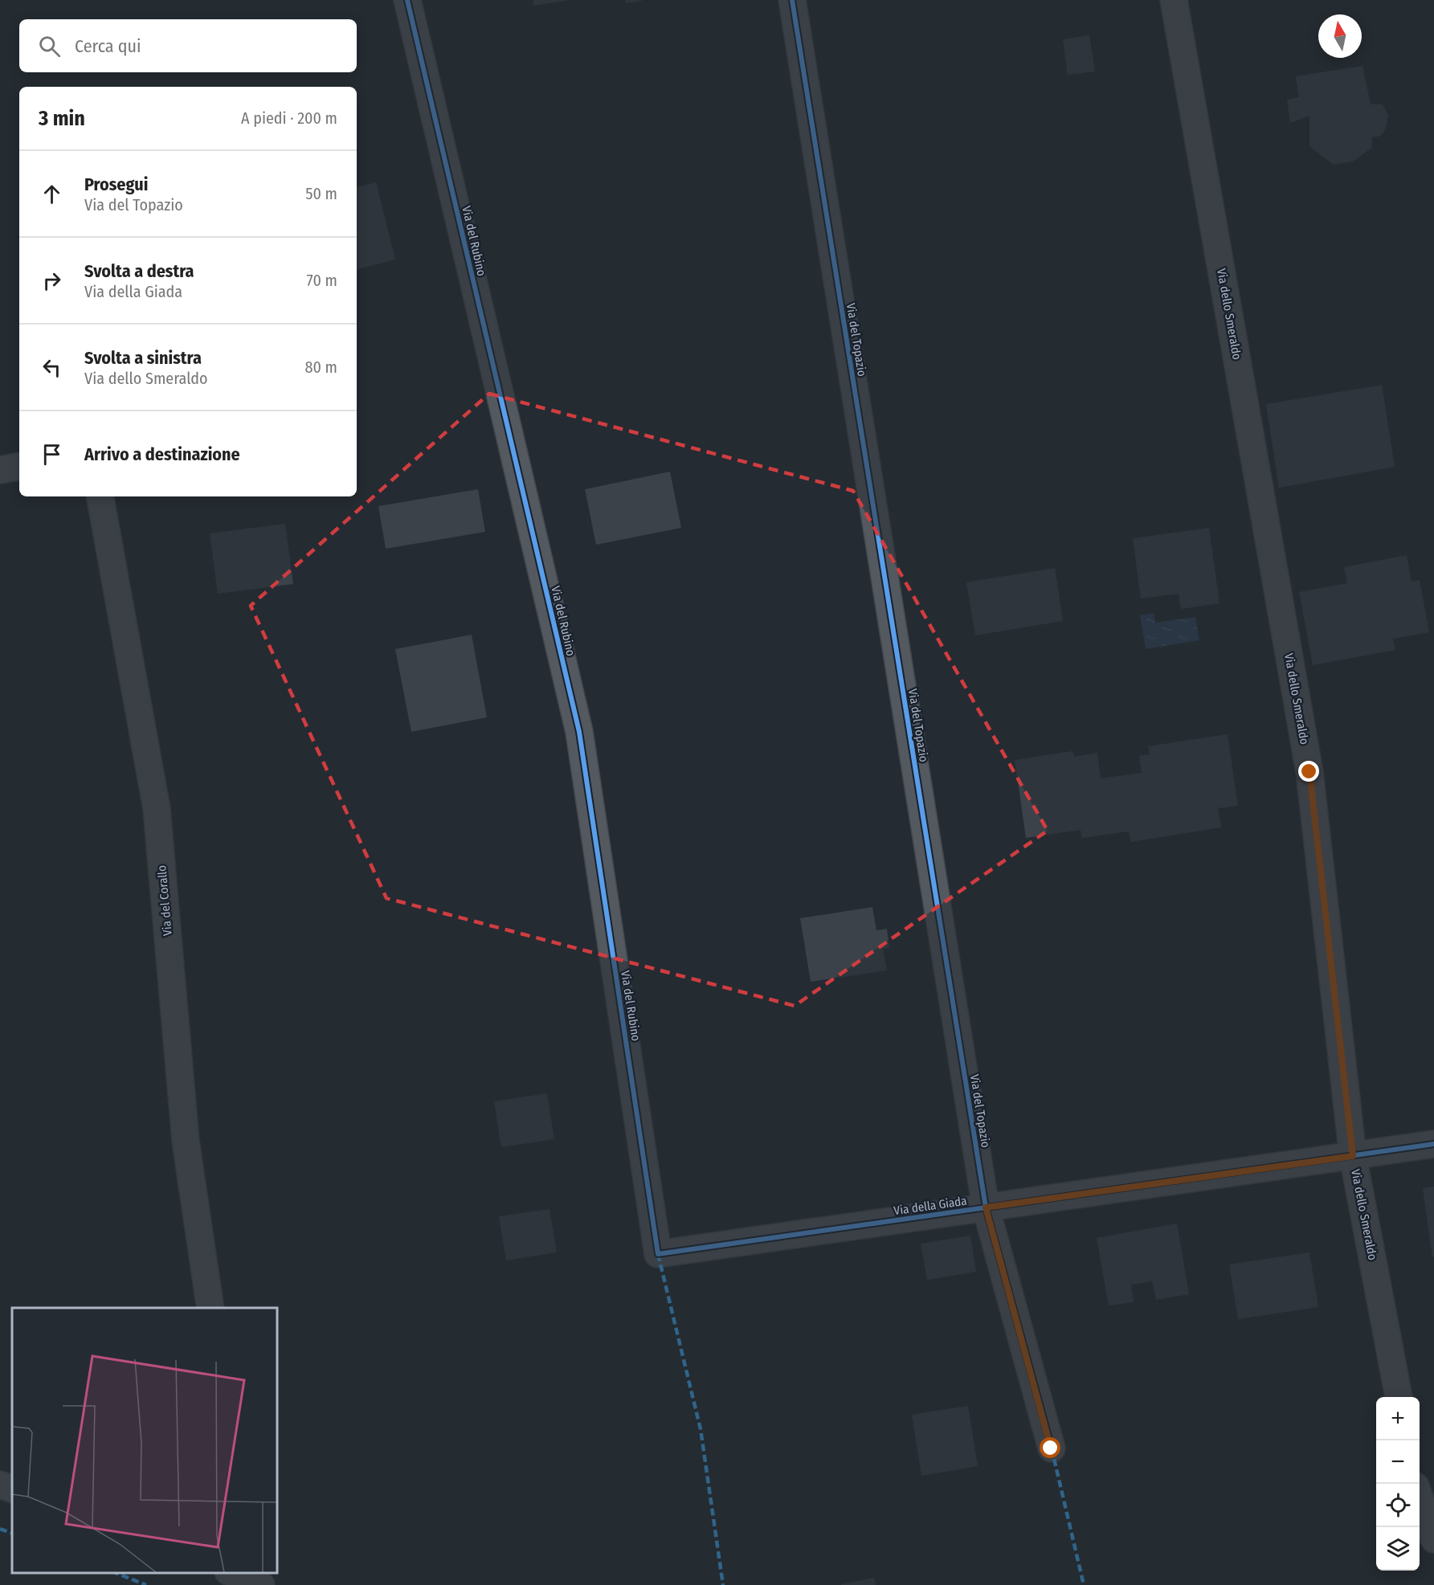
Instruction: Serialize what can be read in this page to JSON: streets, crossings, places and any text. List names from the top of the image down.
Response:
{
  "streets": {
    "street": [
      "Via del Rubino",
      "Via dello Smeraldo",
      "Via del Topazio",
      "Via del Corallo",
      "Via della Giada"
    ]
  },
  "crossings": [
    ["Via del Rubino", "Via della Giada"],
    ["Via dello Smeraldo", "Via della Giada"],
    ["Via del Topazio", "Via della Giada"]
  ],
  "north": "top",
  "page": {
    "search": "Cerca qui",
    "heading": ["3 min", "A piedi · 200 m"],
    "list": [
      ["Prosegui", "Via del Topazio", "50 m"],
      ["Svolta a destra", "Via della Giada", "70 m"],
      ["Svolta a sinistra", "Via dello Smeraldo", "80 m"],
      "Arrivo a destinazione"
    ],
    "map_buttons": ["+", "−"]
  }
}
